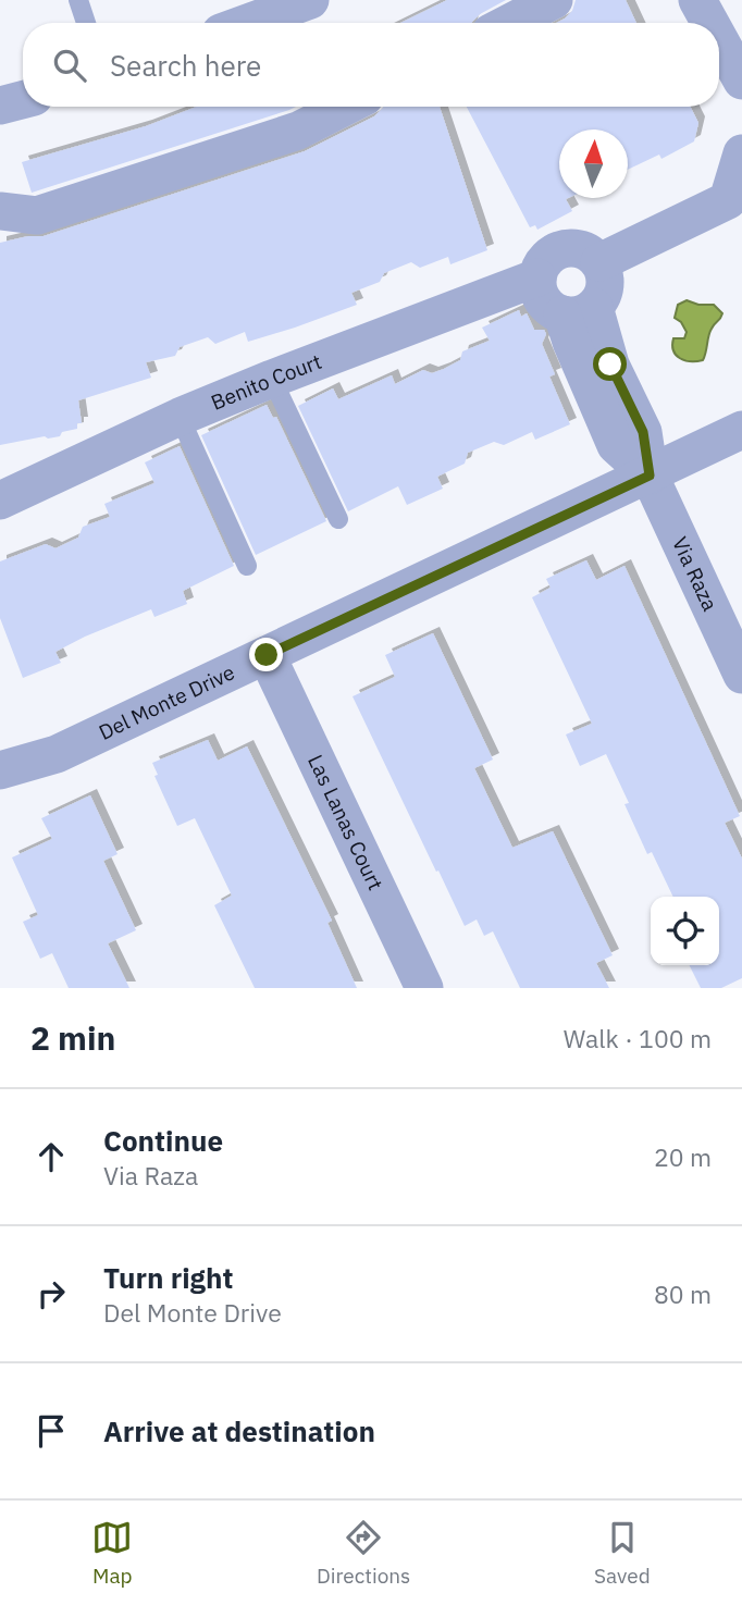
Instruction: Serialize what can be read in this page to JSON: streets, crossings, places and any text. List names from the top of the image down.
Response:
{
  "streets": {
    "street": [
      "Benito Court",
      "Via Raza",
      "Del Monte Drive",
      "Las Lanas Court"
    ]
  },
  "crossings": [
    ["Benito Court", "Via Raza"],
    ["Via Raza", "Del Monte Drive"],
    ["Del Monte Drive", "Las Lanas Court"]
  ],
  "north": "top",
  "page": {
    "search": "Search here",
    "heading": ["2 min", "Walk · 100 m"],
    "list": [
      ["Continue", "Via Raza", "20 m"],
      ["Turn right", "Del Monte Drive", "80 m"],
      "Arrive at destination"
    ],
    "nav": ["Map", "Directions", "Saved"]
  }
}
